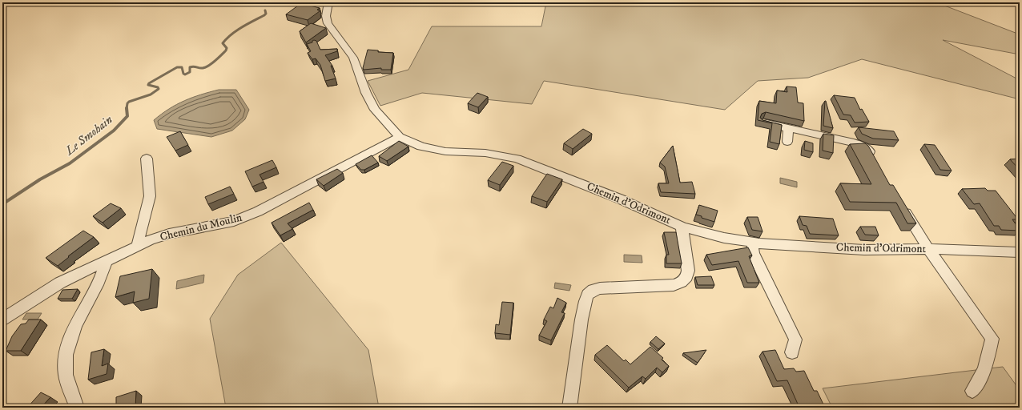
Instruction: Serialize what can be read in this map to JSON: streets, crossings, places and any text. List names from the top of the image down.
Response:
{
  "streets": {
    "street": ["Chemin d'Odrimont", "Chemin du Moulin"]
  },
  "crossings": [
    ["Chemin d'Odrimont", "Chemin du Moulin"]
  ],
  "water": ["Le Smohain"]
}
